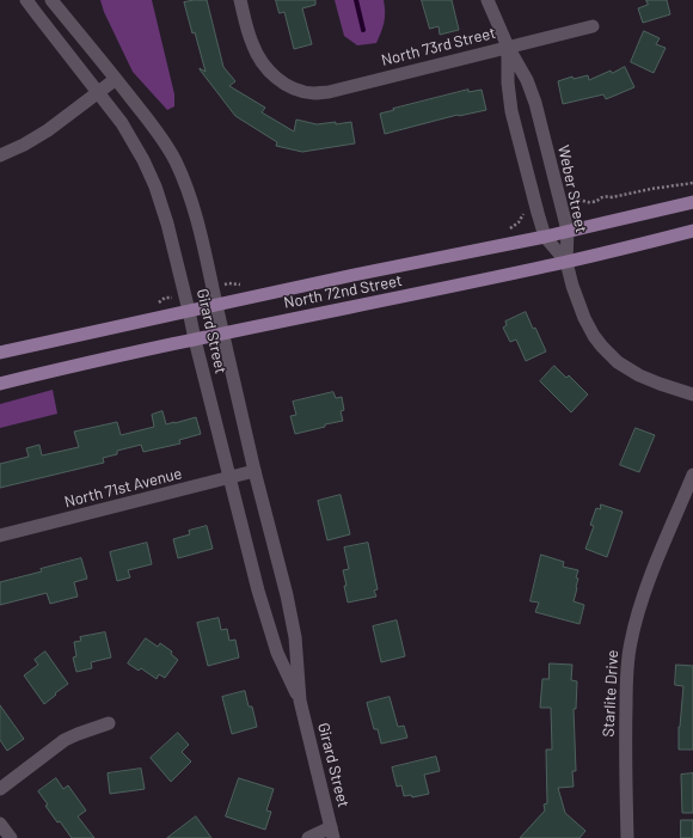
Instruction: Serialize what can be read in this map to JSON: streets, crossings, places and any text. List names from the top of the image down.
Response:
{
  "streets": {
    "main road": ["North 72nd Street"],
    "street": [
      "North 73rd Street",
      "Weber Street",
      "Girard Street",
      "North 71st Avenue",
      "Starlite Drive"
    ]
  },
  "crossings": [
    ["North 73rd Street", "Weber Street"],
    ["Weber Street", "North 72nd Street"],
    ["North 72nd Street", "Girard Street"],
    ["Girard Street", "North 71st Avenue"]
  ]
}
